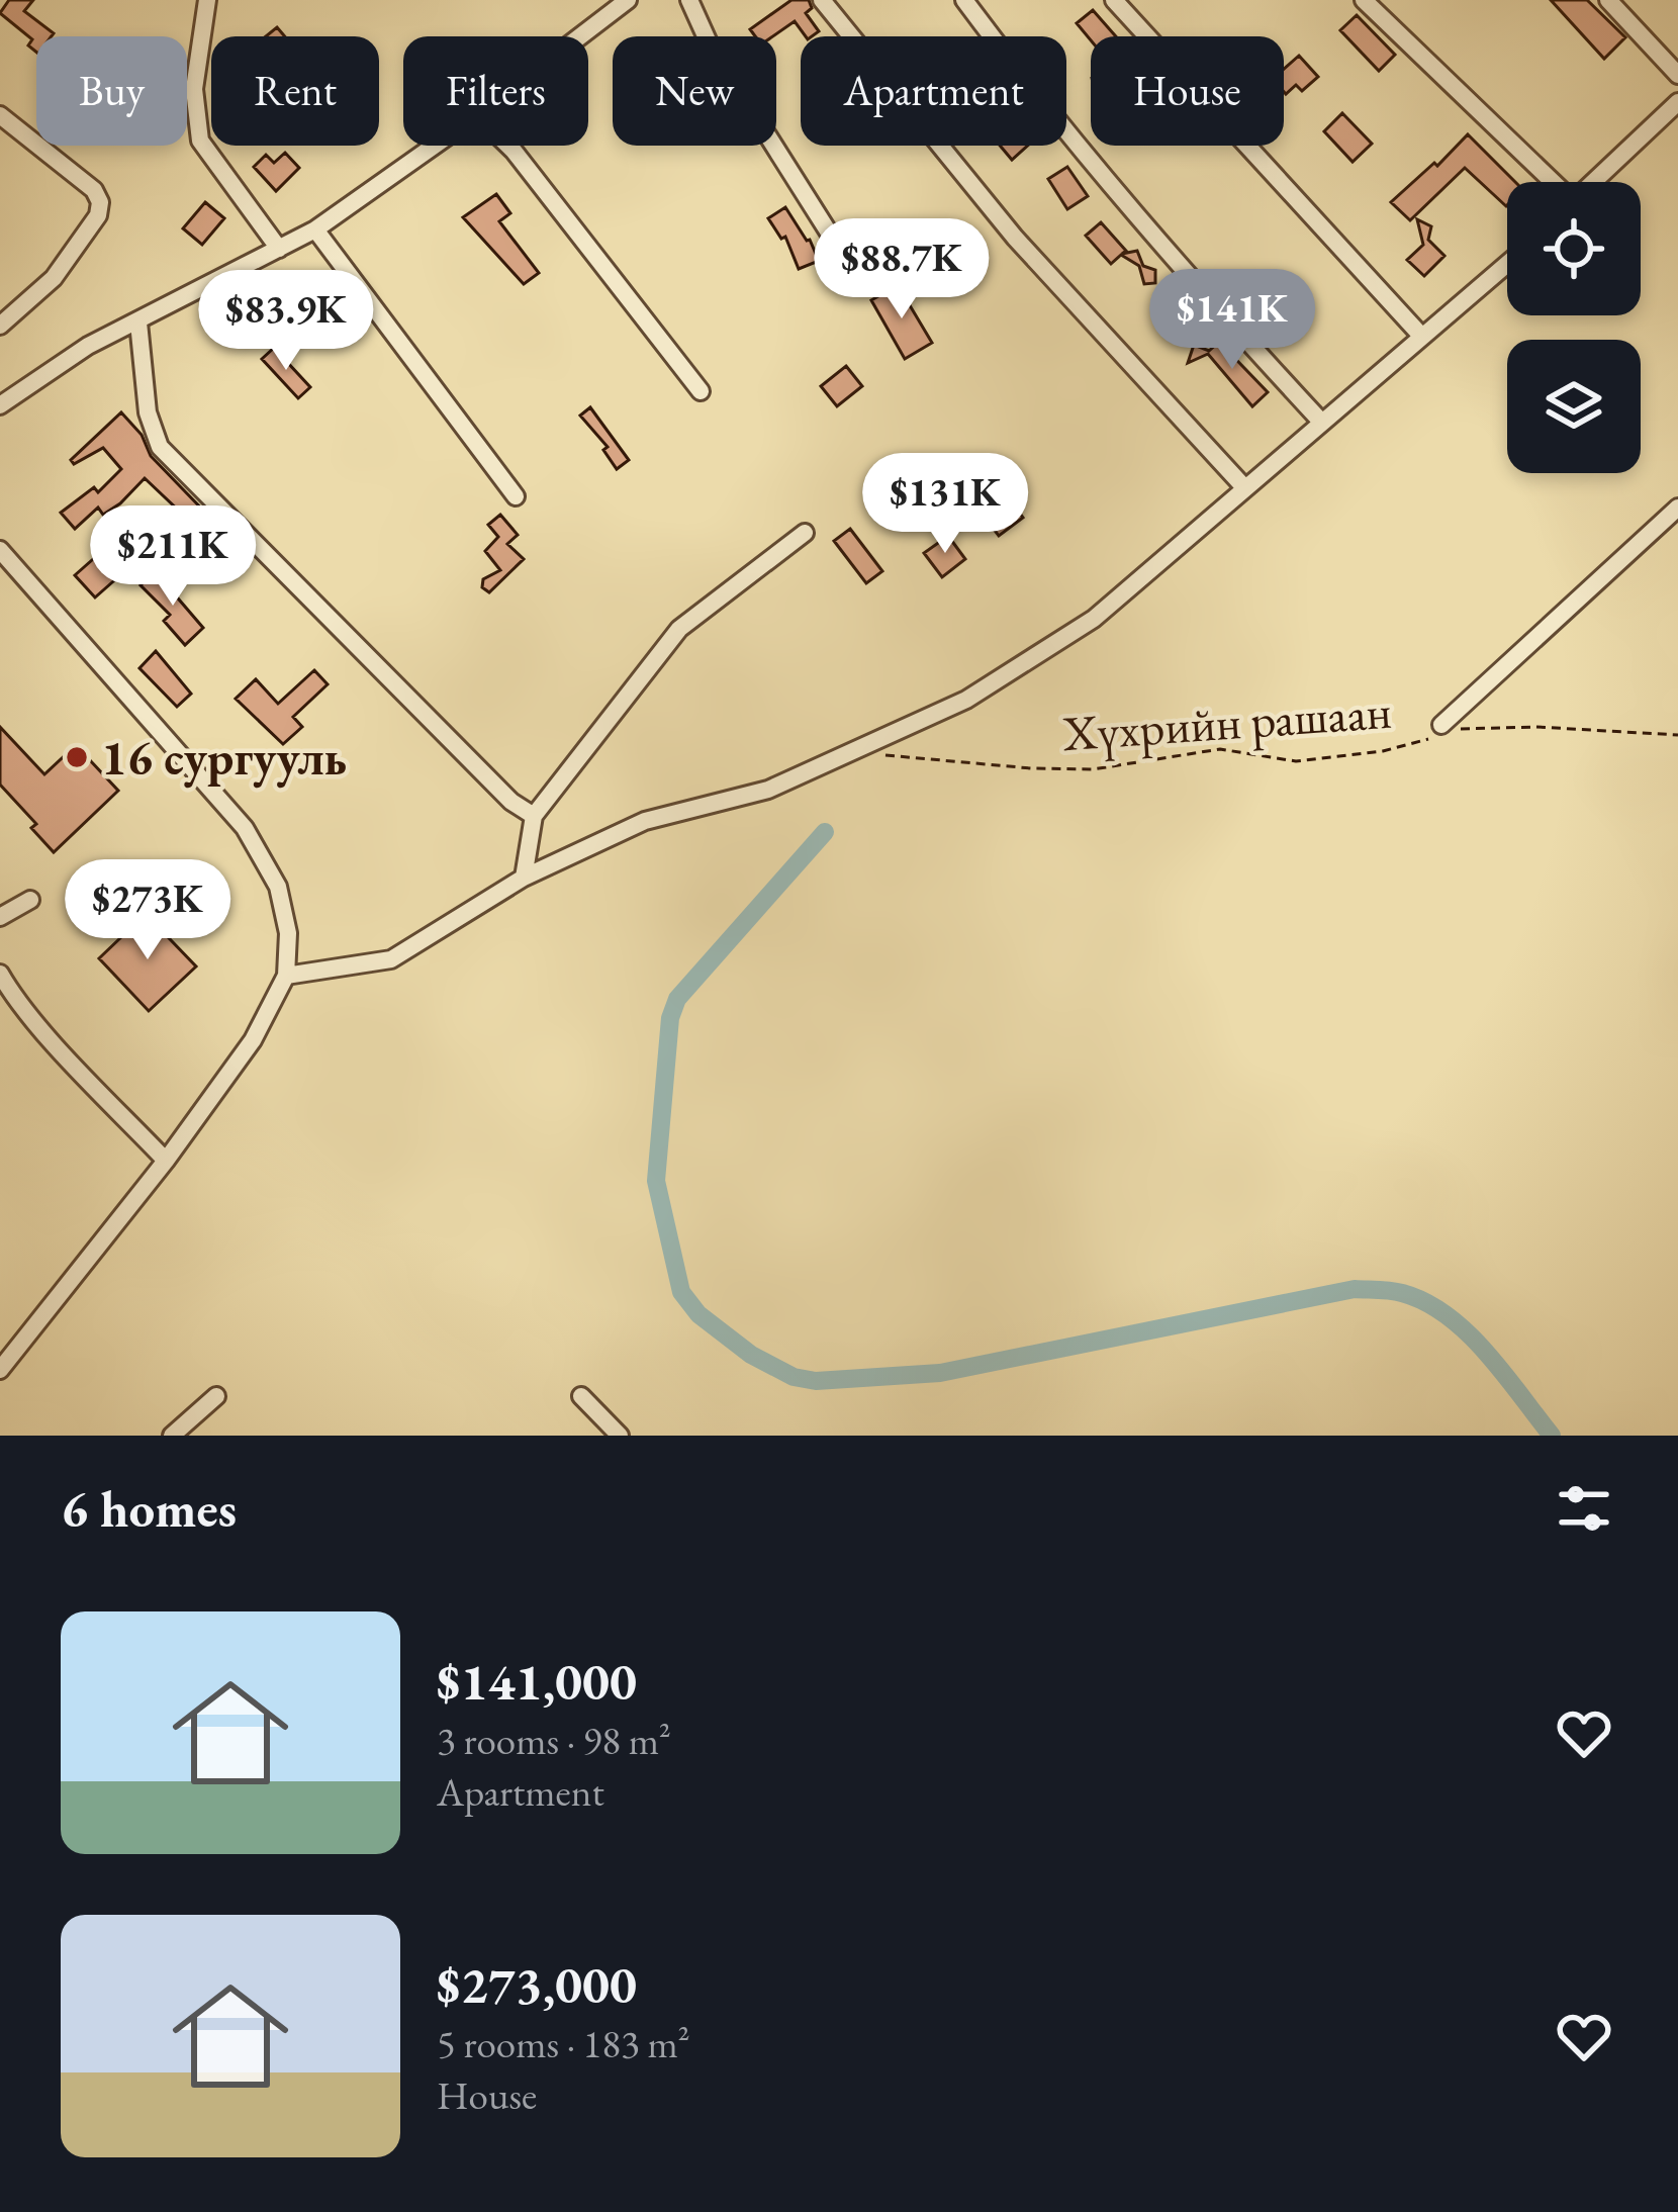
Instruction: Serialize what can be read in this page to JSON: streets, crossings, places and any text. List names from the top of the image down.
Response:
{
  "streets": {
    "path": ["Хүхрийн рашаан"]
  },
  "places": ["16 сургууль"],
  "page": {
    "chip": [
      "Buy",
      "Rent",
      "Filters",
      "New",
      "Apartment",
      "House"
    ],
    "price": [
      "$88.7K",
      "$141K",
      "$83.9K",
      "$131K",
      "$211K",
      "$273K"
    ],
    "heading": "6 homes",
    "list": [
      {
        "name": "$141,000",
        "note": "3 rooms · 98 m² · Apartment"
      },
      {
        "name": "$273,000",
        "note": "5 rooms · 183 m² · House"
      }
    ]
  }
}
